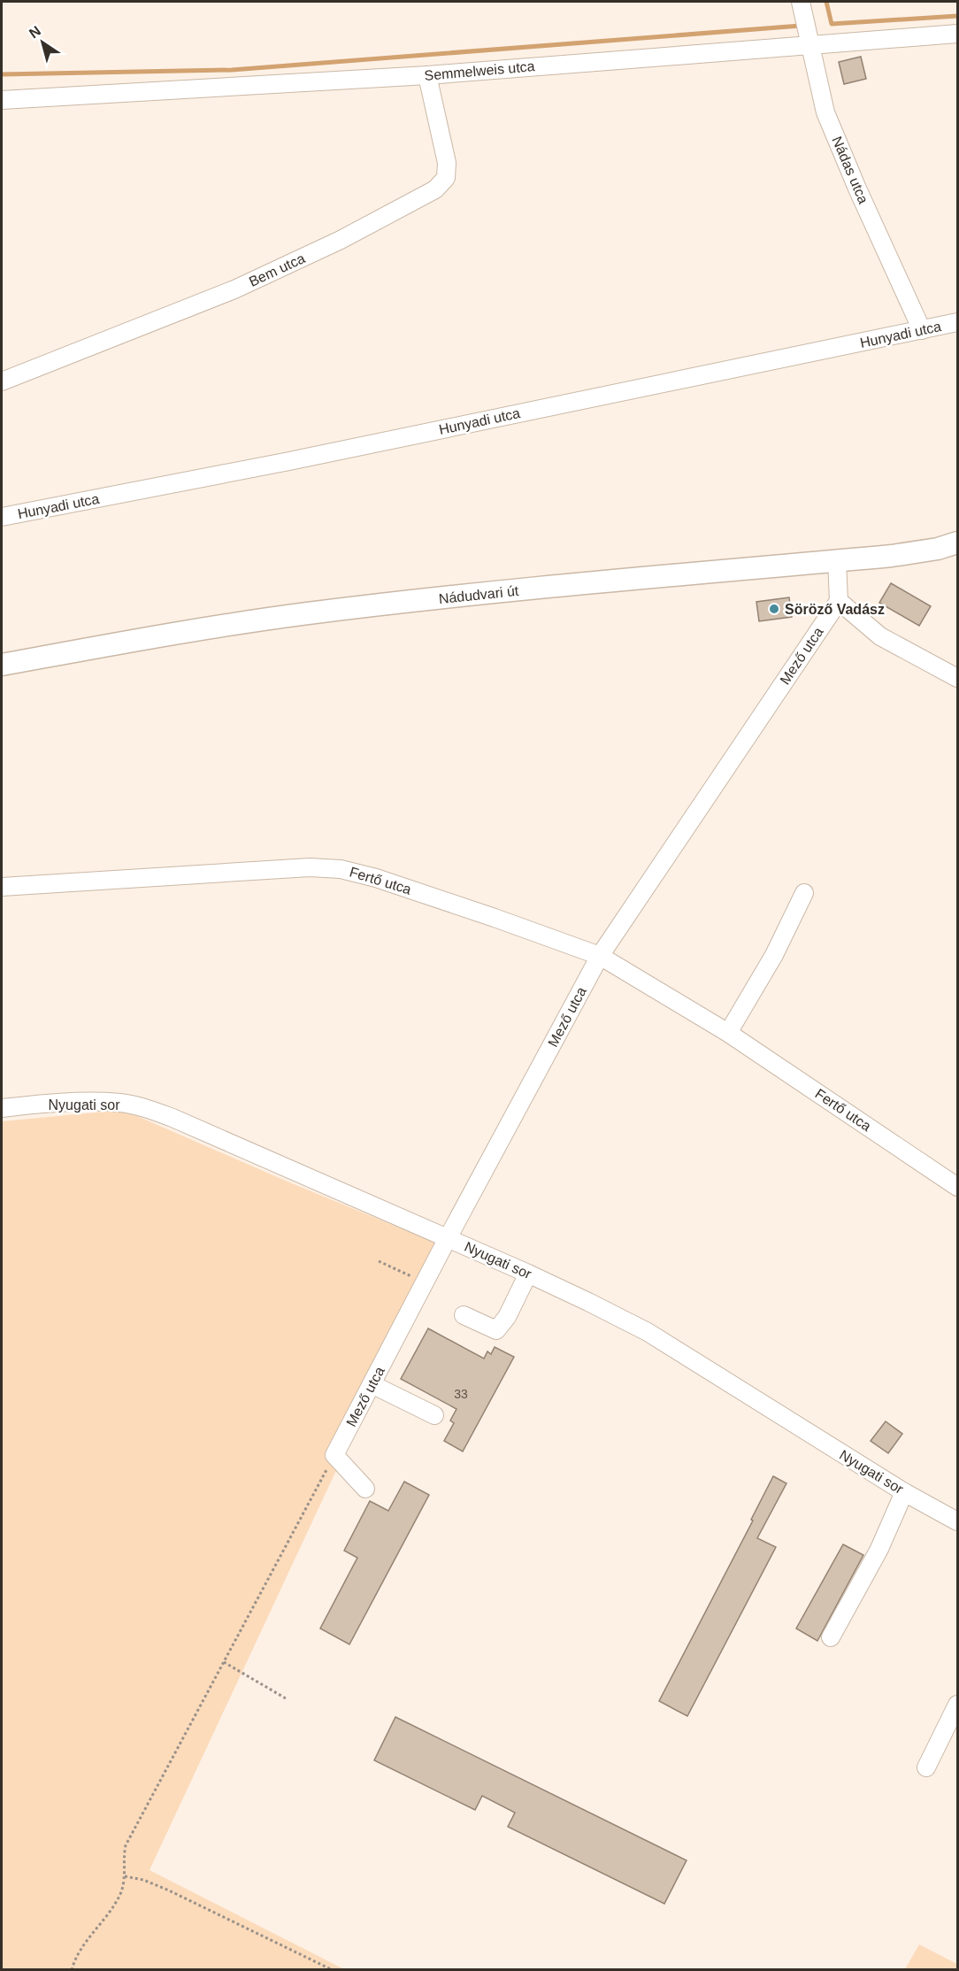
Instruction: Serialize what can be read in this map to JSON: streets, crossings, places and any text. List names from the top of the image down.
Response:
{
  "streets": {
    "main road": ["Nádudvari út"],
    "street": [
      "Semmelweis utca",
      "Nádas utca",
      "Bem utca",
      "Hunyadi utca",
      "Mező utca",
      "Fertő utca",
      "Nyugati sor"
    ]
  },
  "crossings": [
    ["Semmelweis utca", "Nádas utca"],
    ["Semmelweis utca", "Bem utca"],
    ["Nádas utca", "Hunyadi utca"],
    ["Mező utca", "Fertő utca"],
    ["Mező utca", "Nyugati sor"]
  ],
  "places": ["Söröző Vadász"],
  "house_numbers": ["33"],
  "north": "top left"
}
